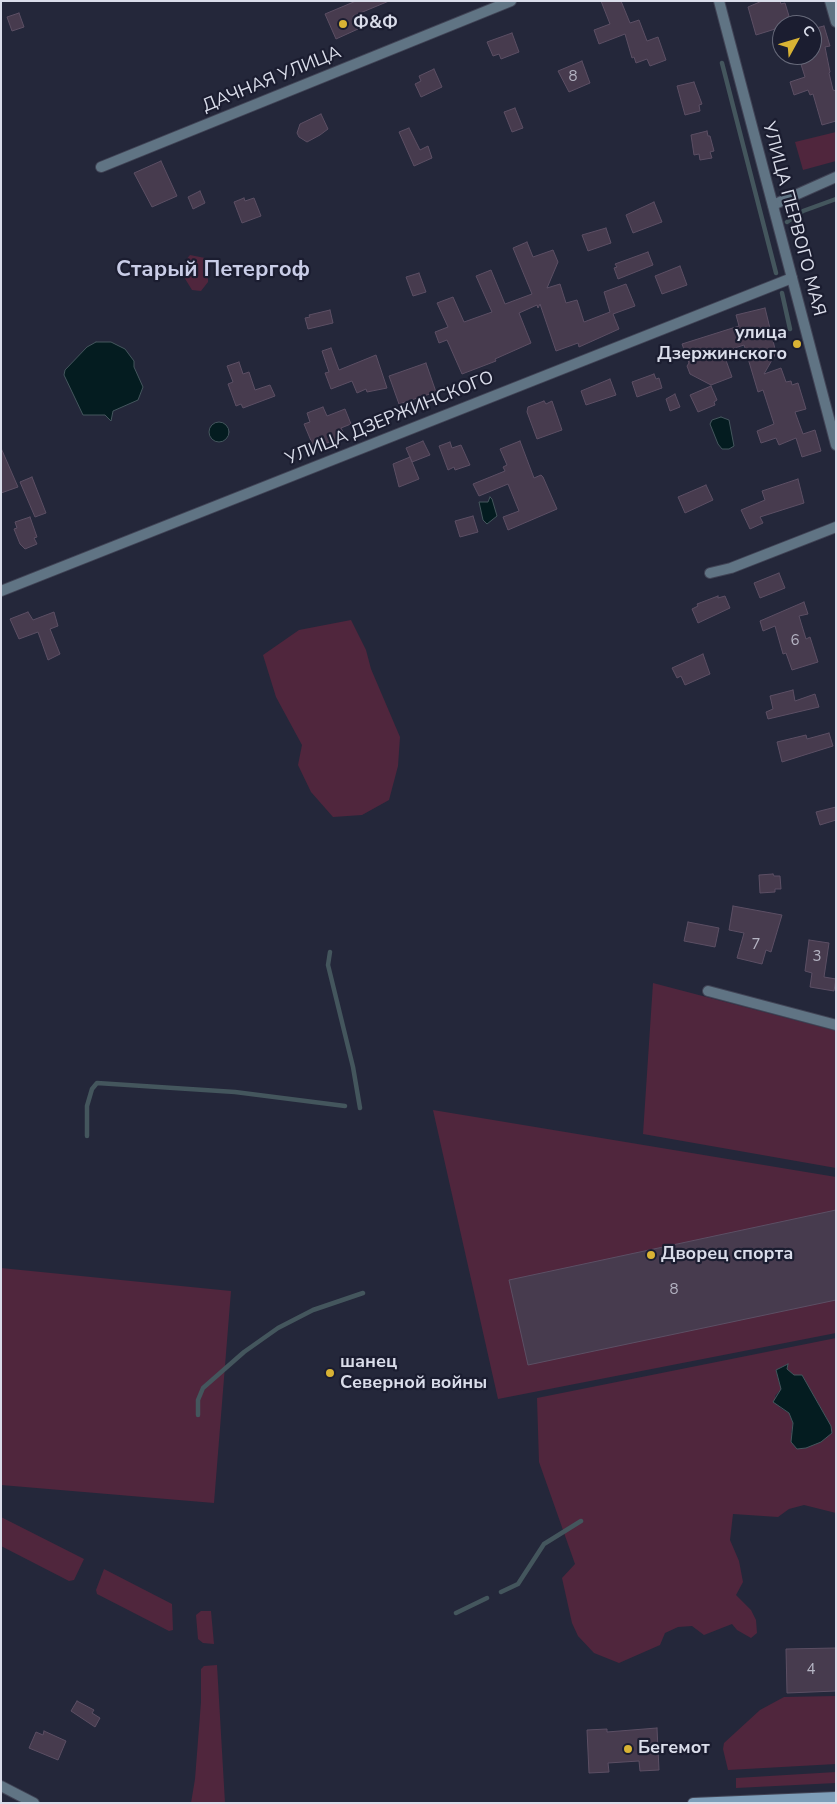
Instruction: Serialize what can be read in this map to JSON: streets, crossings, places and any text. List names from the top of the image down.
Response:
{
  "streets": {
    "street": ["ДАЧНАЯ УЛИЦА", "УЛИЦА ПЕРВОГО МАЯ", "УЛИЦА ДЗЕРЖИНСКОГО"]
  },
  "crossings": [
    ["УЛИЦА ПЕРВОГО МАЯ", "УЛИЦА ДЗЕРЖИНСКОГО"]
  ],
  "districts": ["Старый Петергоф"],
  "places": [
    "Ф&Ф",
    "улица Дзержинского",
    "Дворец спорта",
    "шанец Северной войны",
    "Бегемот"
  ],
  "house_numbers": [
    "8",
    "6",
    "7",
    "3",
    "8",
    "4"
  ],
  "north": "top right"
}
